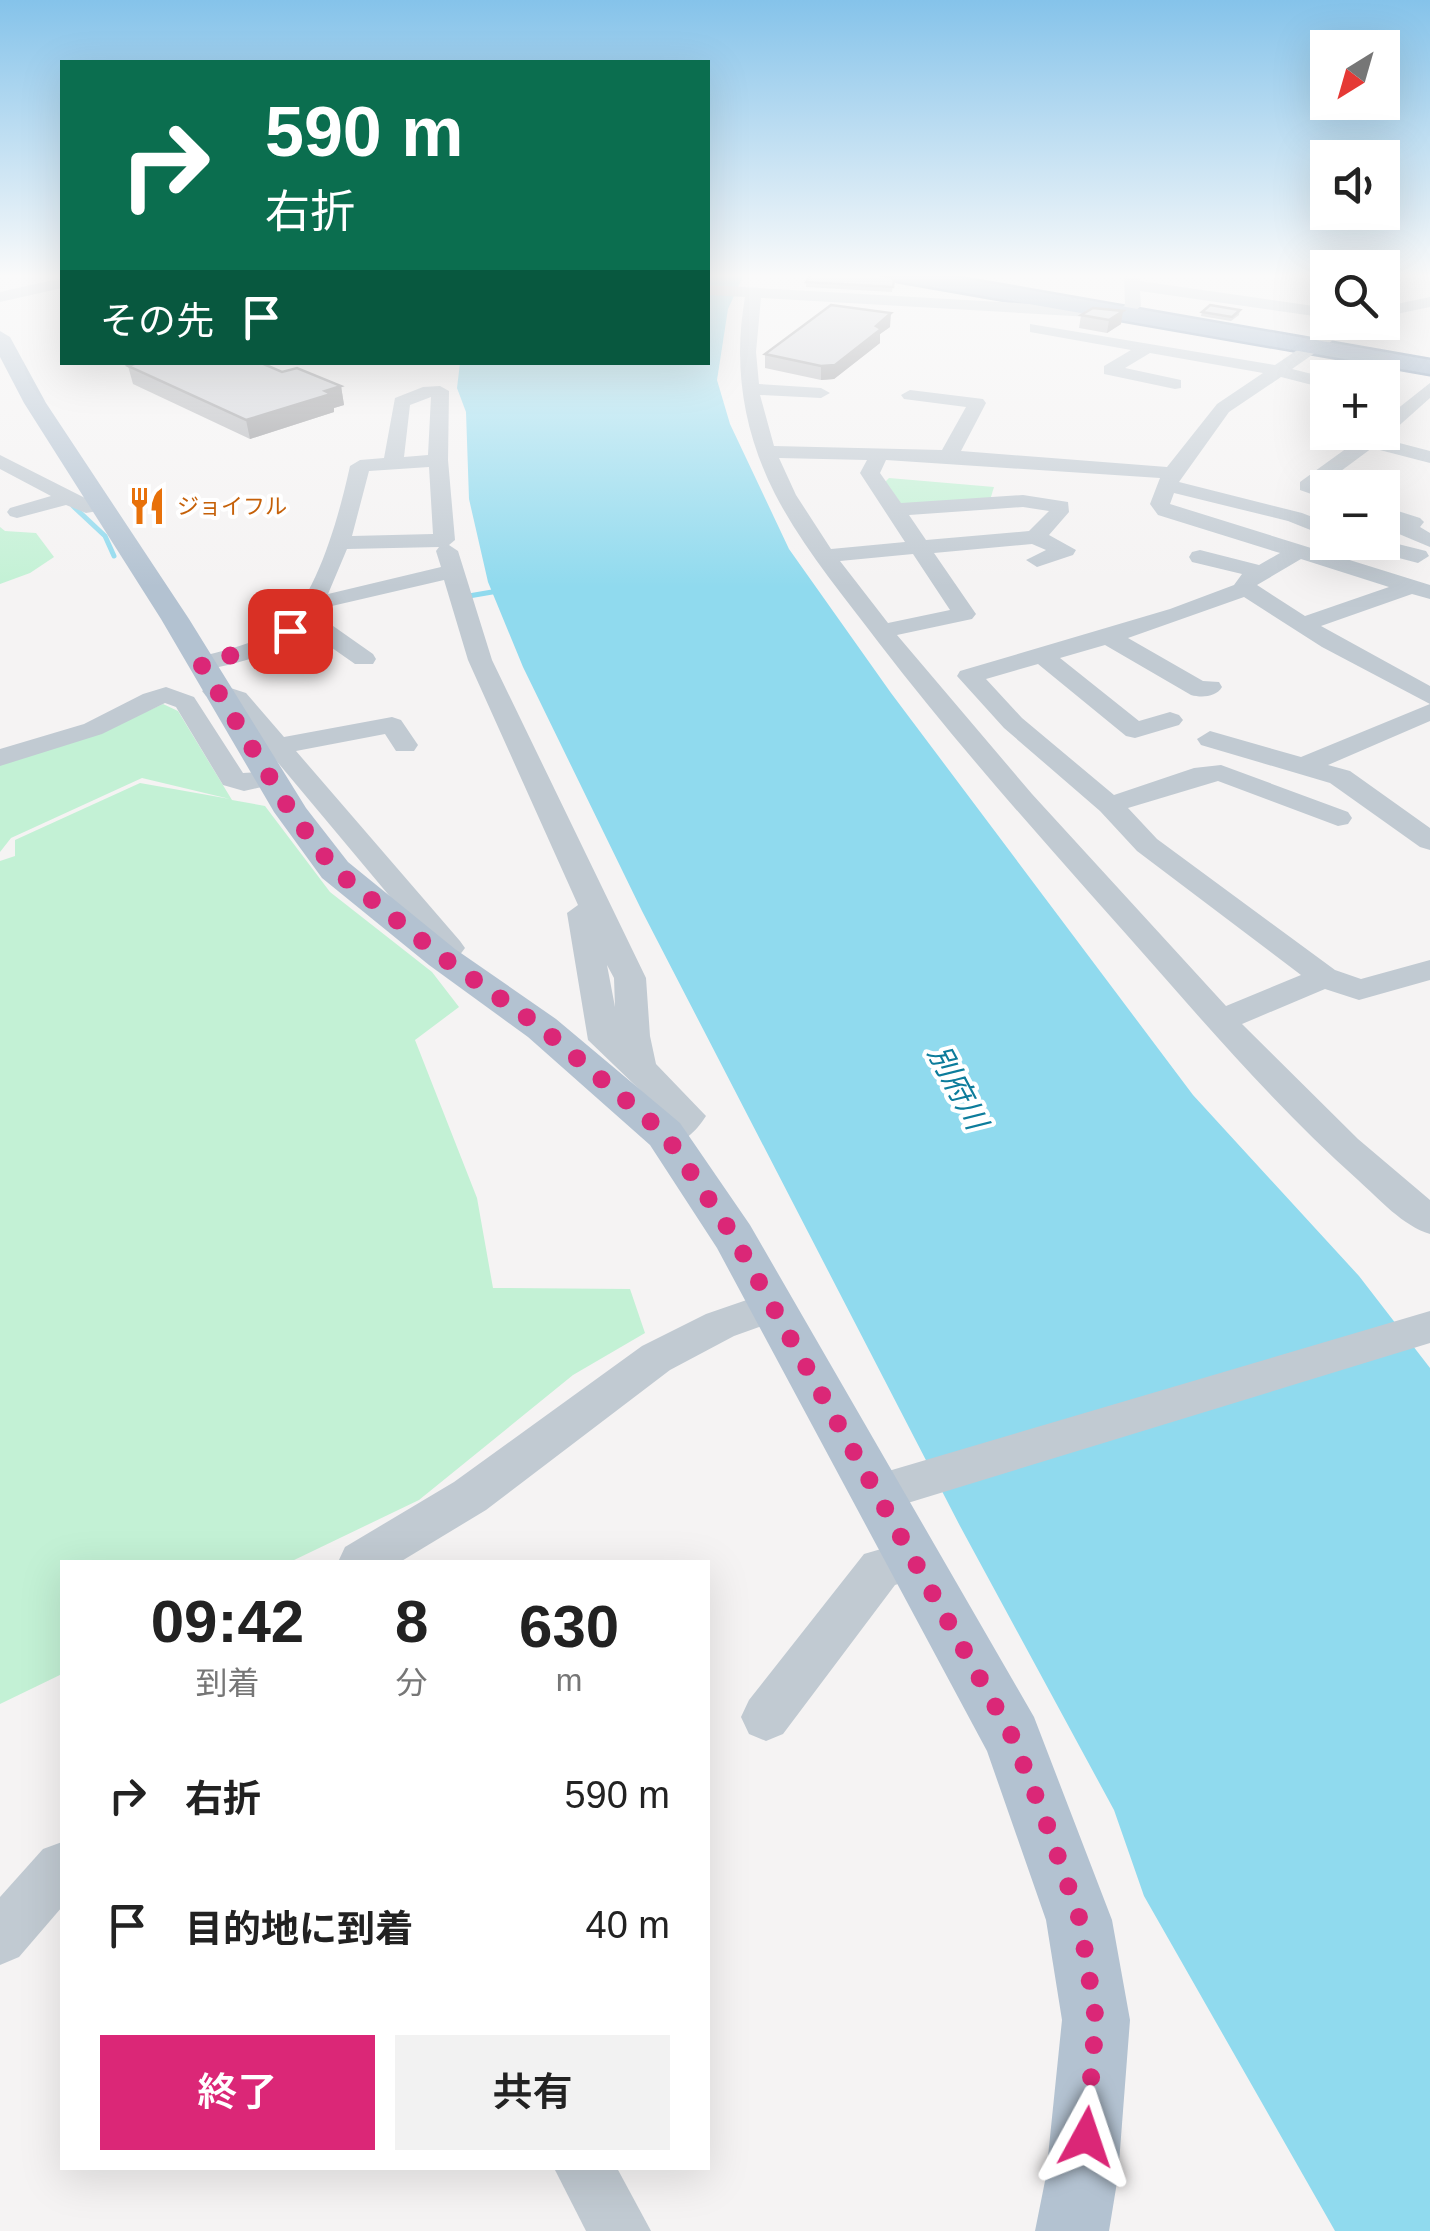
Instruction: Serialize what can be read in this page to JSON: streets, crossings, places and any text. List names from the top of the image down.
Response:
{
  "water": ["別府川"],
  "places": {
    "restaurant": ["ジョイフル"]
  },
  "north": "bottom left",
  "page": {
    "map_buttons": ["+", "−"],
    "turn": ["590 m", "右折"],
    "then": "その先",
    "eta": [
      "09:42",
      "到着",
      "8",
      "分",
      "630",
      "m"
    ],
    "list": [
      {
        "name": "右折",
        "value": "590 m"
      },
      {
        "name": "目的地に到着",
        "value": "40 m"
      }
    ],
    "buttons": ["終了", "共有"]
  }
}
